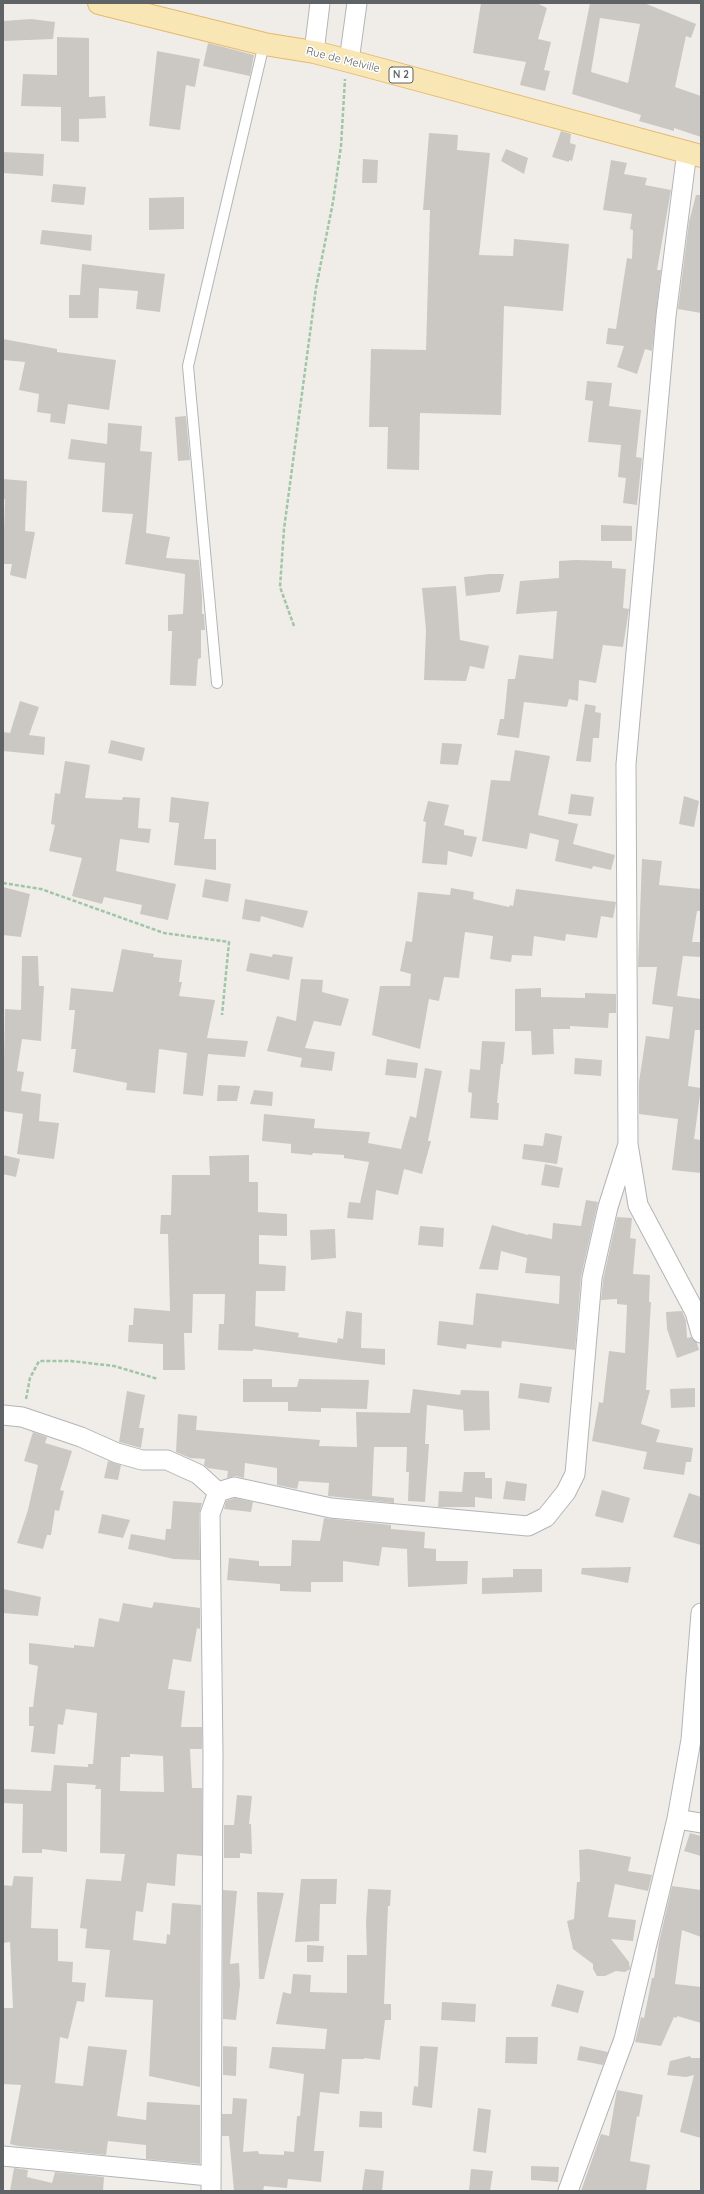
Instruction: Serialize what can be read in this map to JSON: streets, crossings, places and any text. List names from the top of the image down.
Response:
{
  "streets": {
    "main road": ["Rue de Melville", "N 2"]
  }
}
